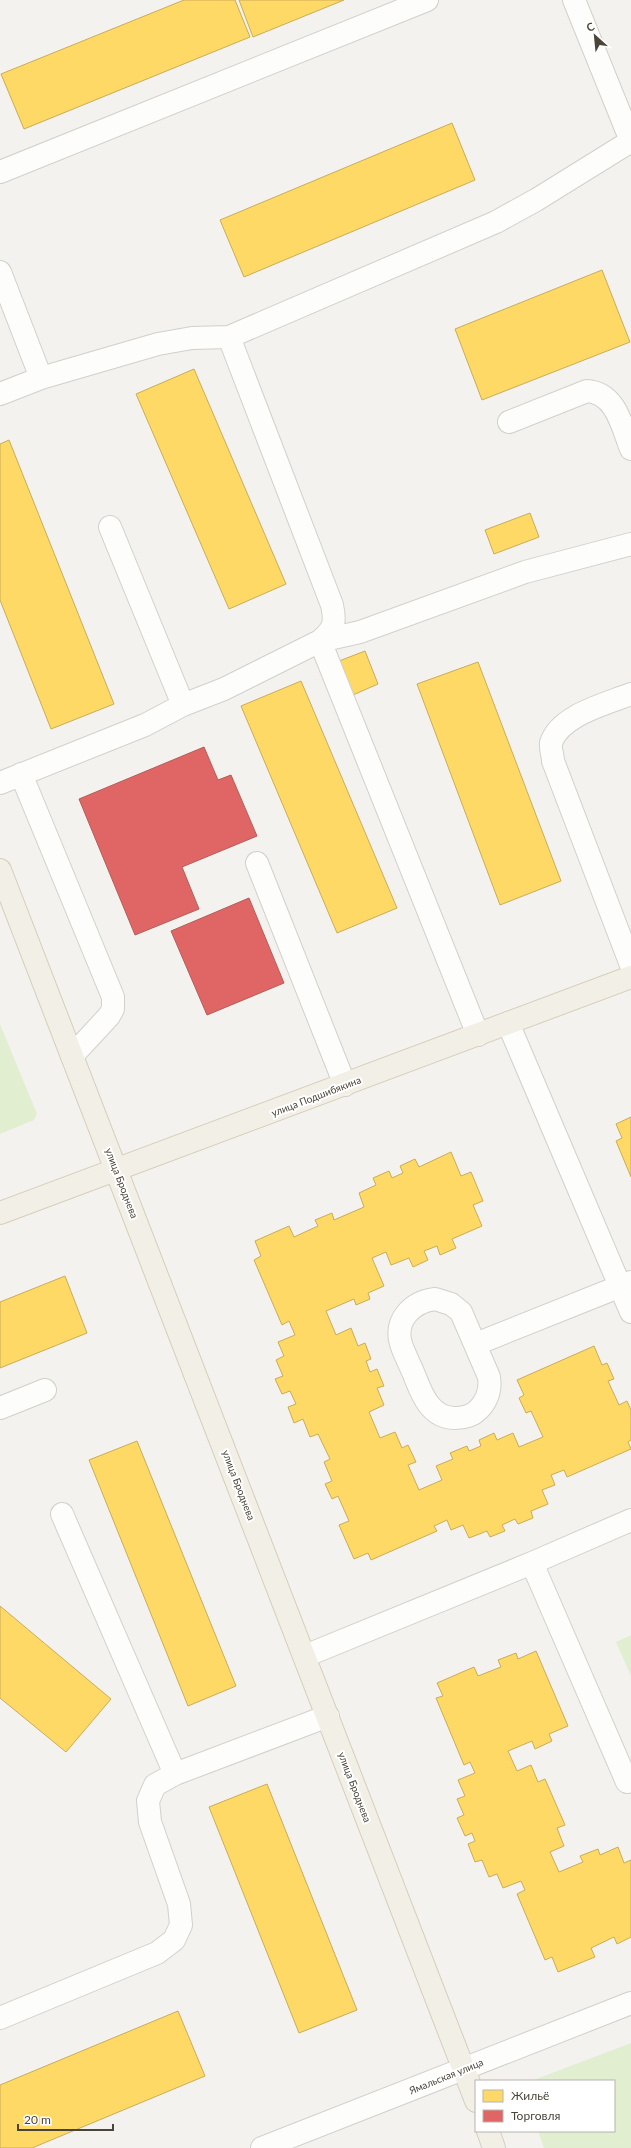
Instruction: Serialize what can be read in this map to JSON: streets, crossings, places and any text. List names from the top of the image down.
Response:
{
  "streets": {
    "main road": ["улица Подшибякина", "улица Броднева"],
    "street": ["Ямальская улица"]
  },
  "crossings": [
    ["улица Подшибякина", "улица Броднева"],
    ["улица Броднева", "Ямальская улица"]
  ],
  "legend": ["Жильё", "Торговля"],
  "scale_bar": "20 m",
  "north": "top left"
}
